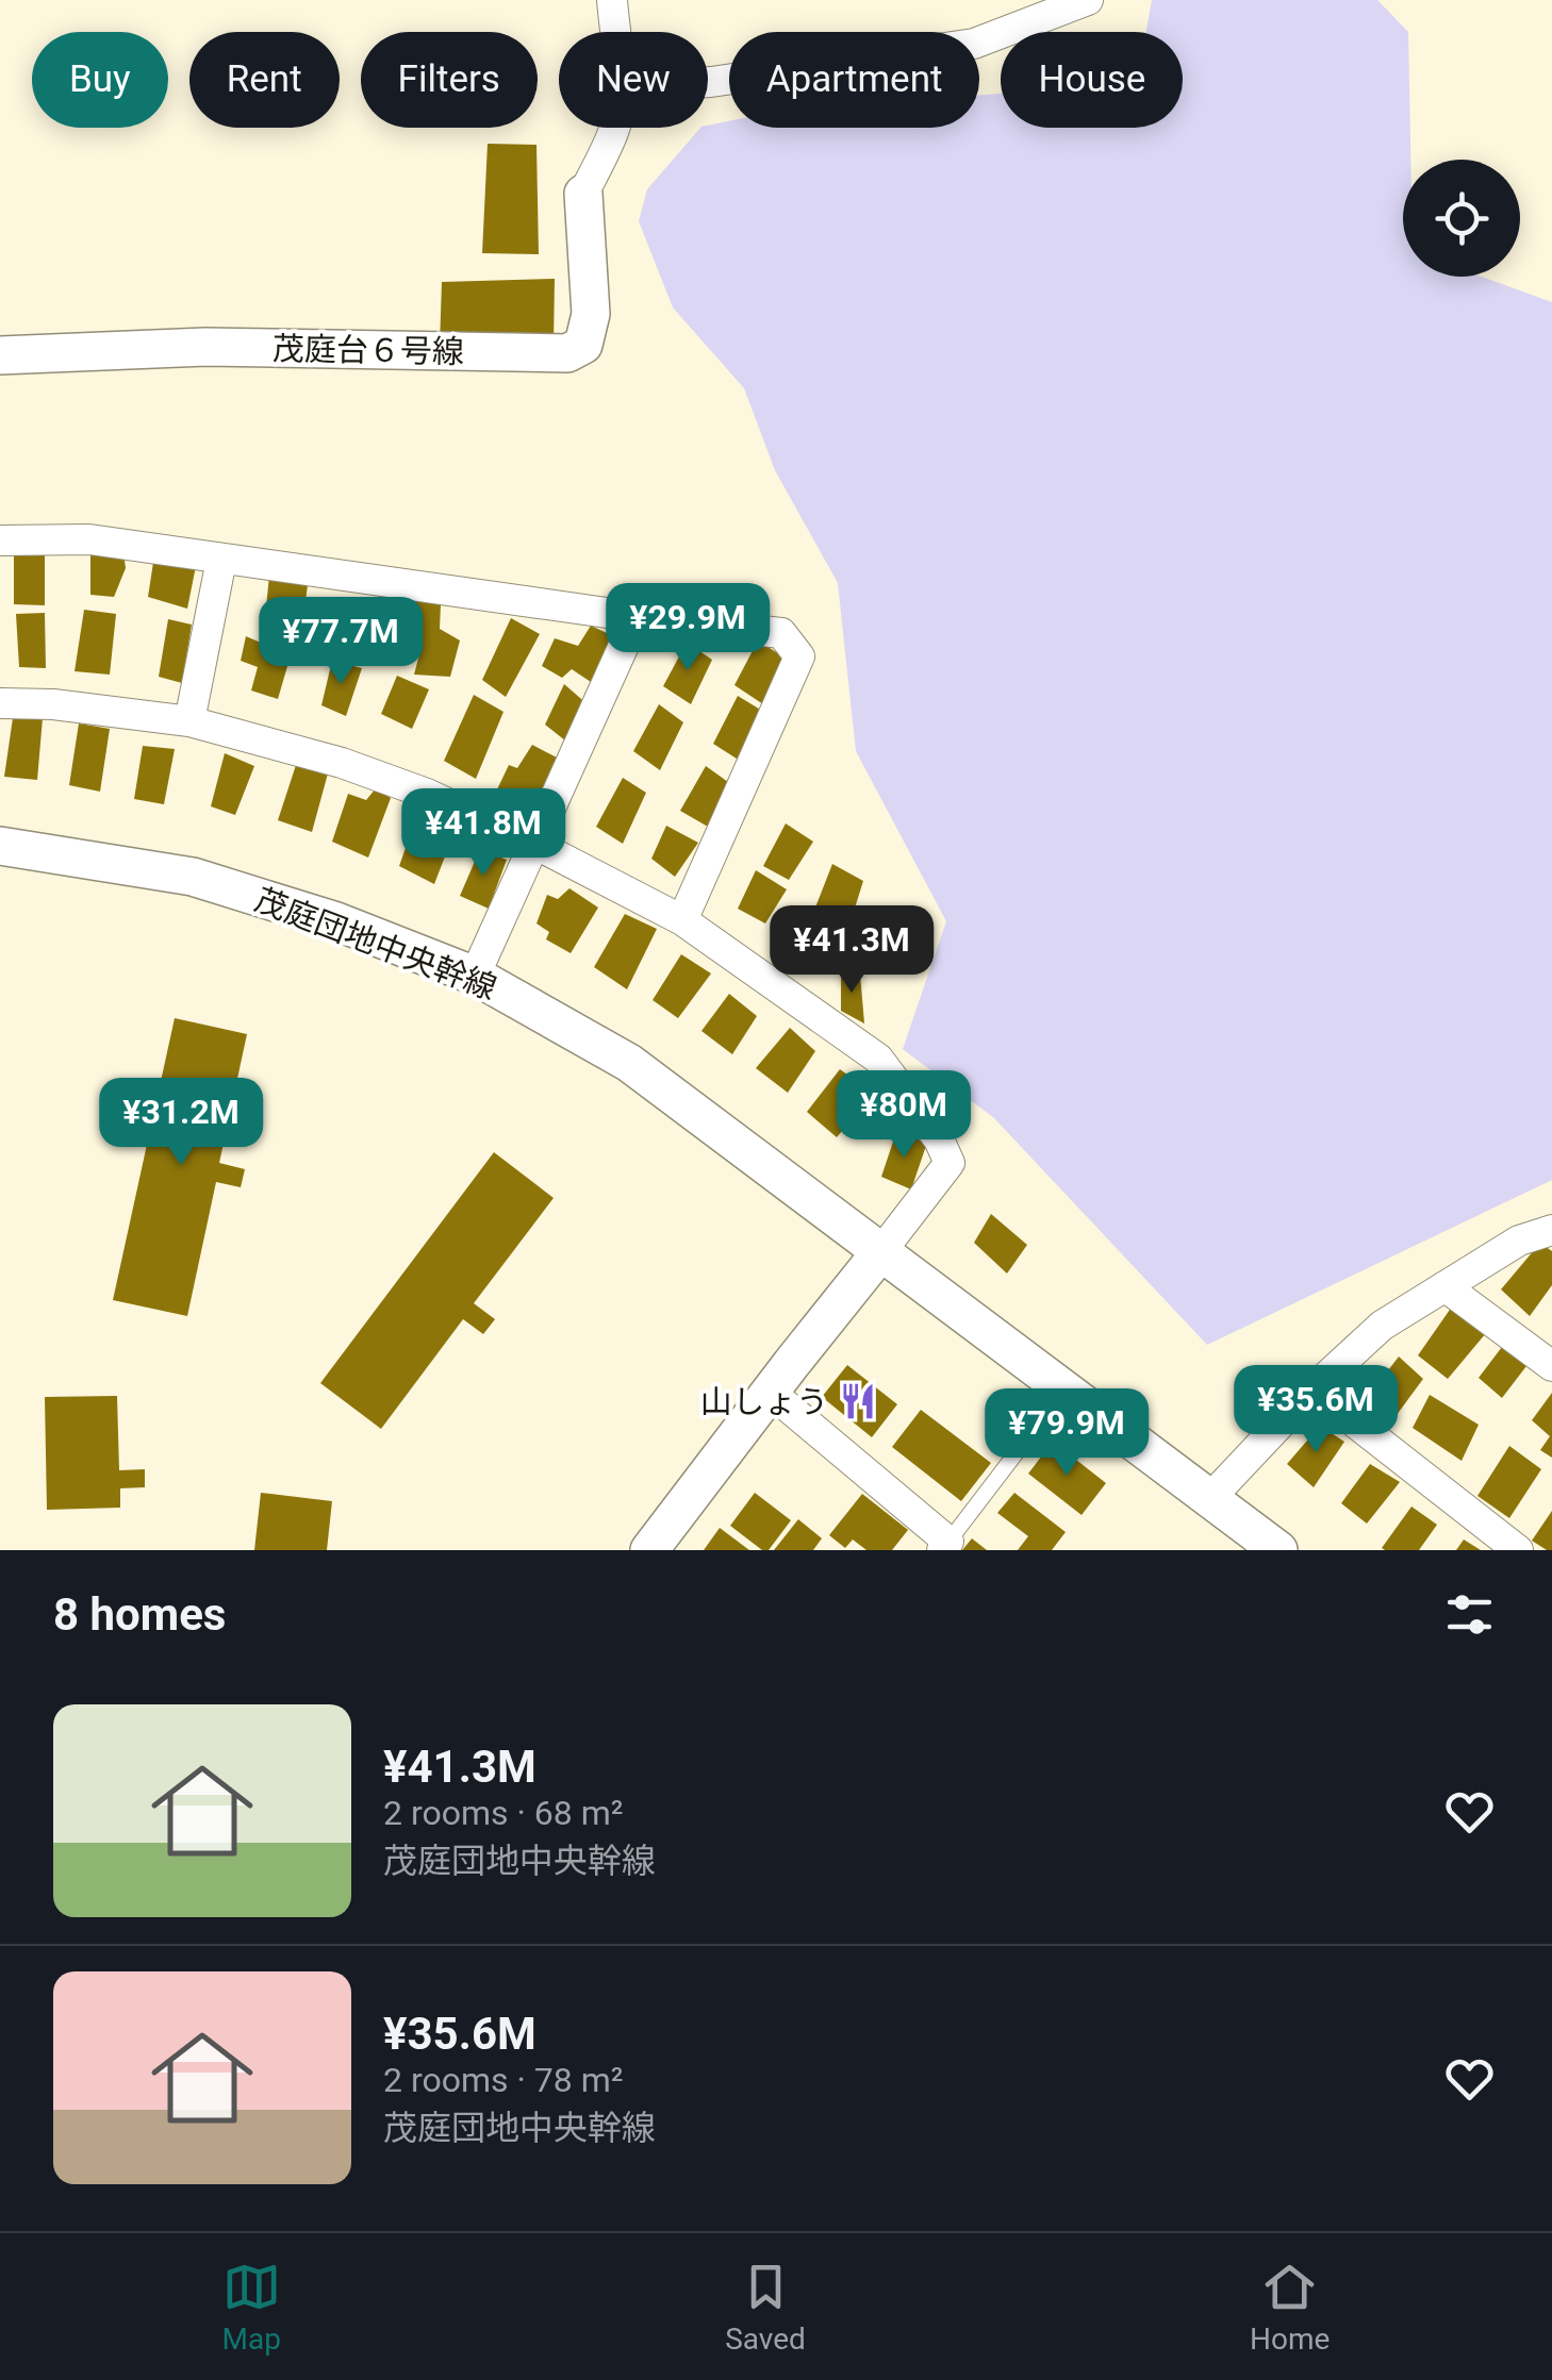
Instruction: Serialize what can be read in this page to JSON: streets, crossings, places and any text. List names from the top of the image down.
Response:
{
  "streets": {
    "street": ["茂庭台６号線", "茂庭団地中央幹線"]
  },
  "places": {
    "restaurant": ["山しょう"]
  },
  "page": {
    "chip": [
      "Buy",
      "Rent",
      "Filters",
      "New",
      "Apartment",
      "House"
    ],
    "price": [
      "¥29.9M",
      "¥77.7M",
      "¥41.8M",
      "¥41.3M",
      "¥80M",
      "¥31.2M",
      "¥35.6M",
      "¥79.9M"
    ],
    "heading": "8 homes",
    "list": [
      {
        "name": "¥41.3M",
        "note": "2 rooms · 68 m² · 茂庭団地中央幹線"
      },
      {
        "name": "¥35.6M",
        "note": "2 rooms · 78 m² · 茂庭団地中央幹線"
      }
    ],
    "tabs": ["Map", "Saved", "Home"]
  }
}
